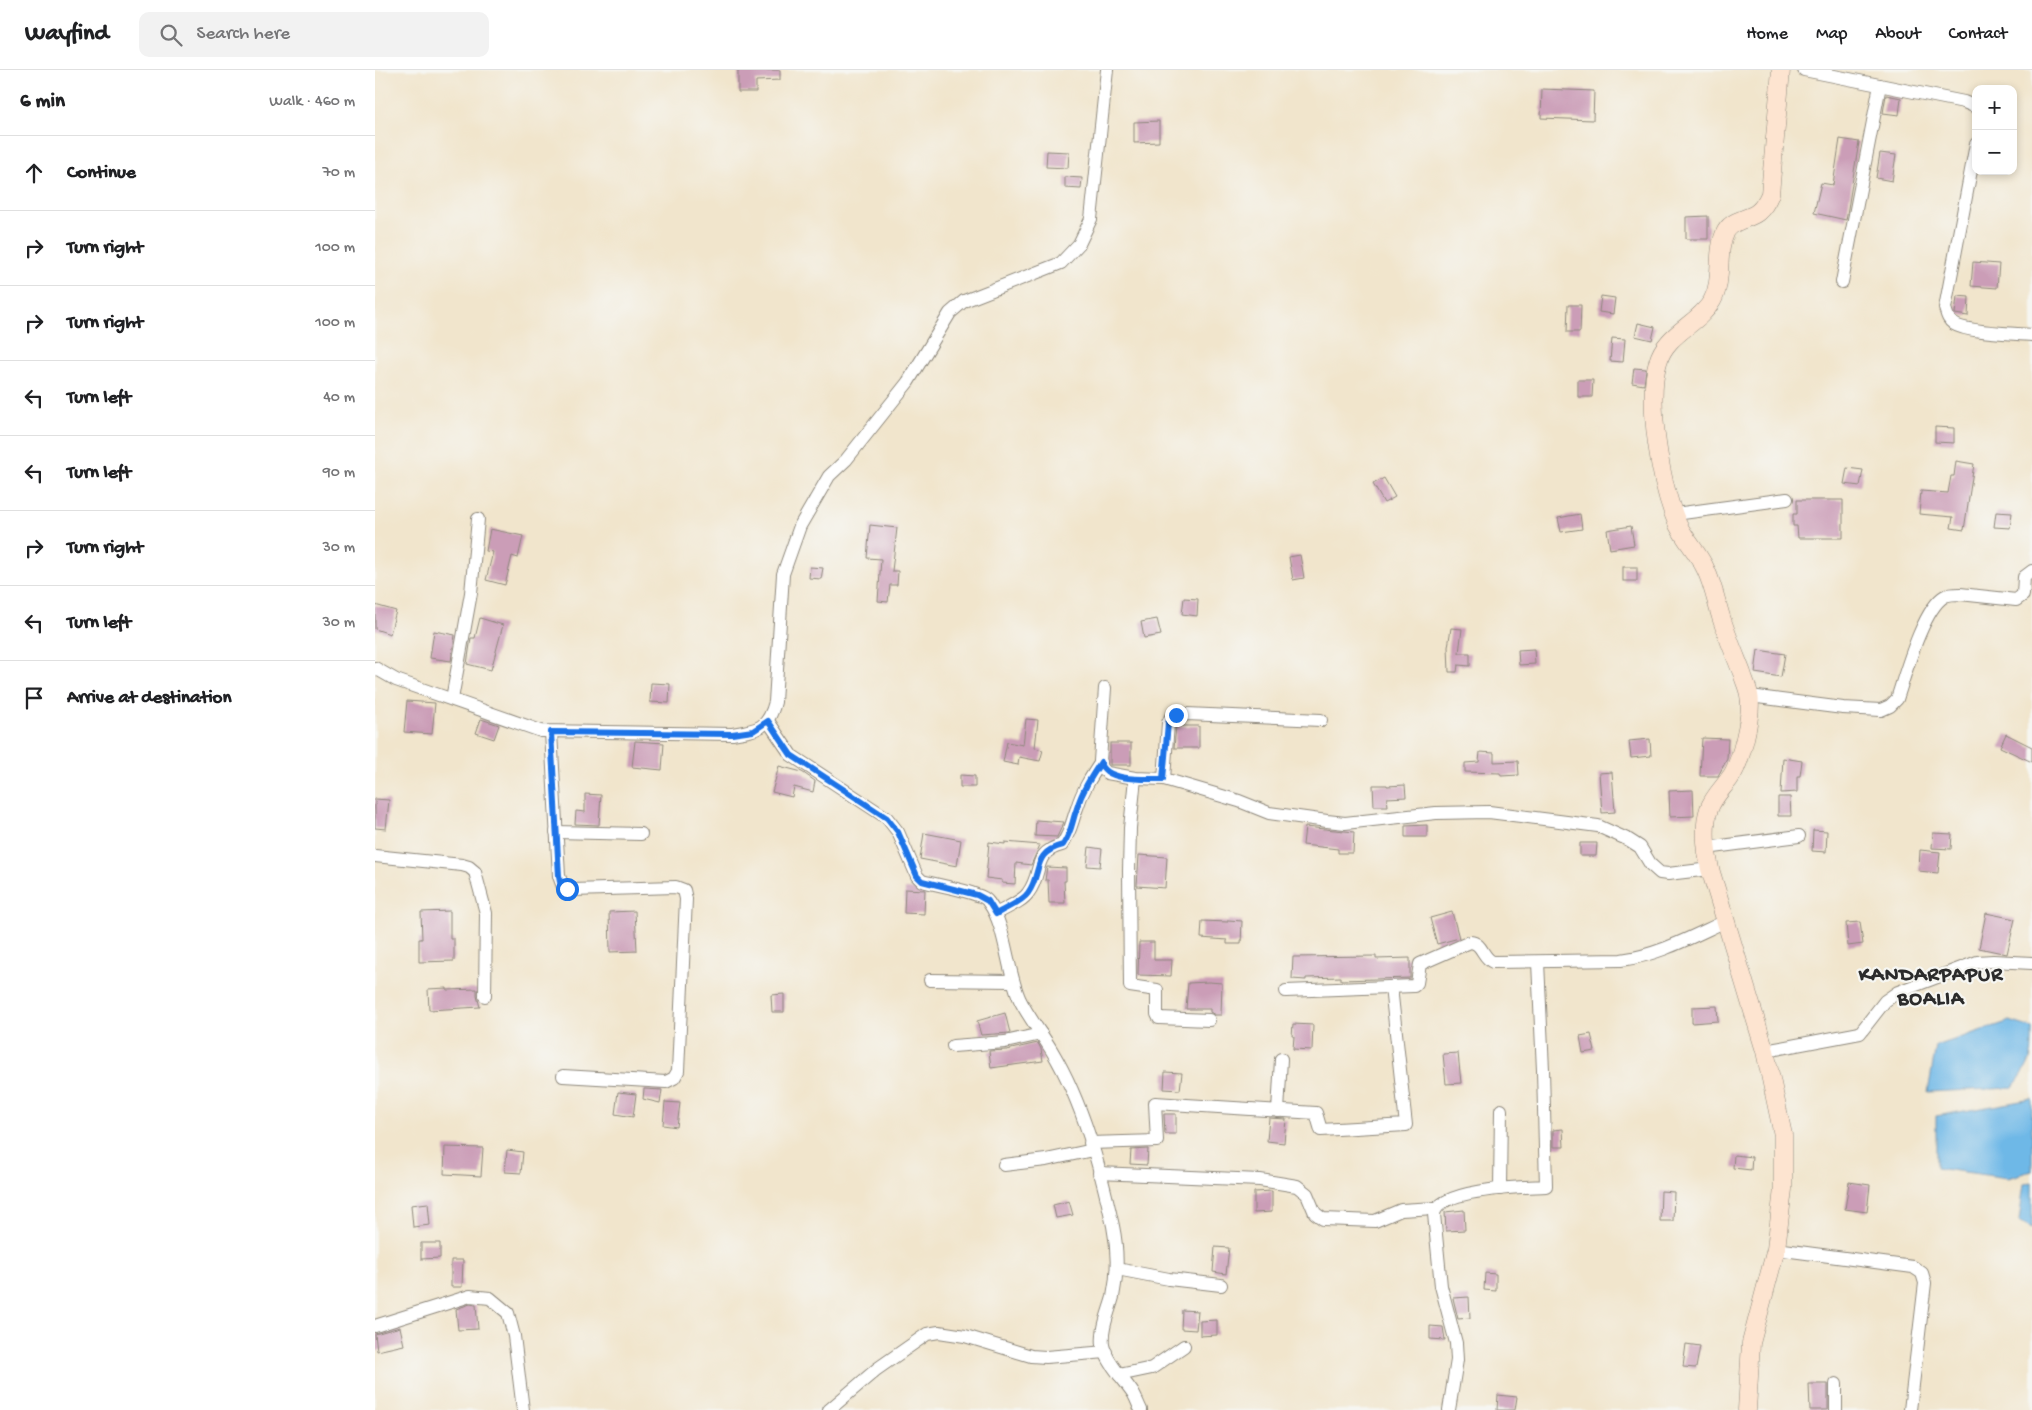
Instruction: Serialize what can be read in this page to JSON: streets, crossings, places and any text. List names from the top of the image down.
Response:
{
  "districts": ["KANDARPAPUR BOALIA"],
  "page": {
    "header": "Wayfind",
    "search": "Search here",
    "nav": [
      "Home",
      "Map",
      "About",
      "Contact"
    ],
    "heading": ["6 min", "Walk · 460 m"],
    "map_buttons": ["+", "−"],
    "list": [
      ["Continue", "70 m"],
      ["Turn right", "100 m"],
      ["Turn right", "100 m"],
      ["Turn left", "40 m"],
      ["Turn left", "90 m"],
      ["Turn right", "30 m"],
      ["Turn left", "30 m"],
      "Arrive at destination"
    ]
  }
}
